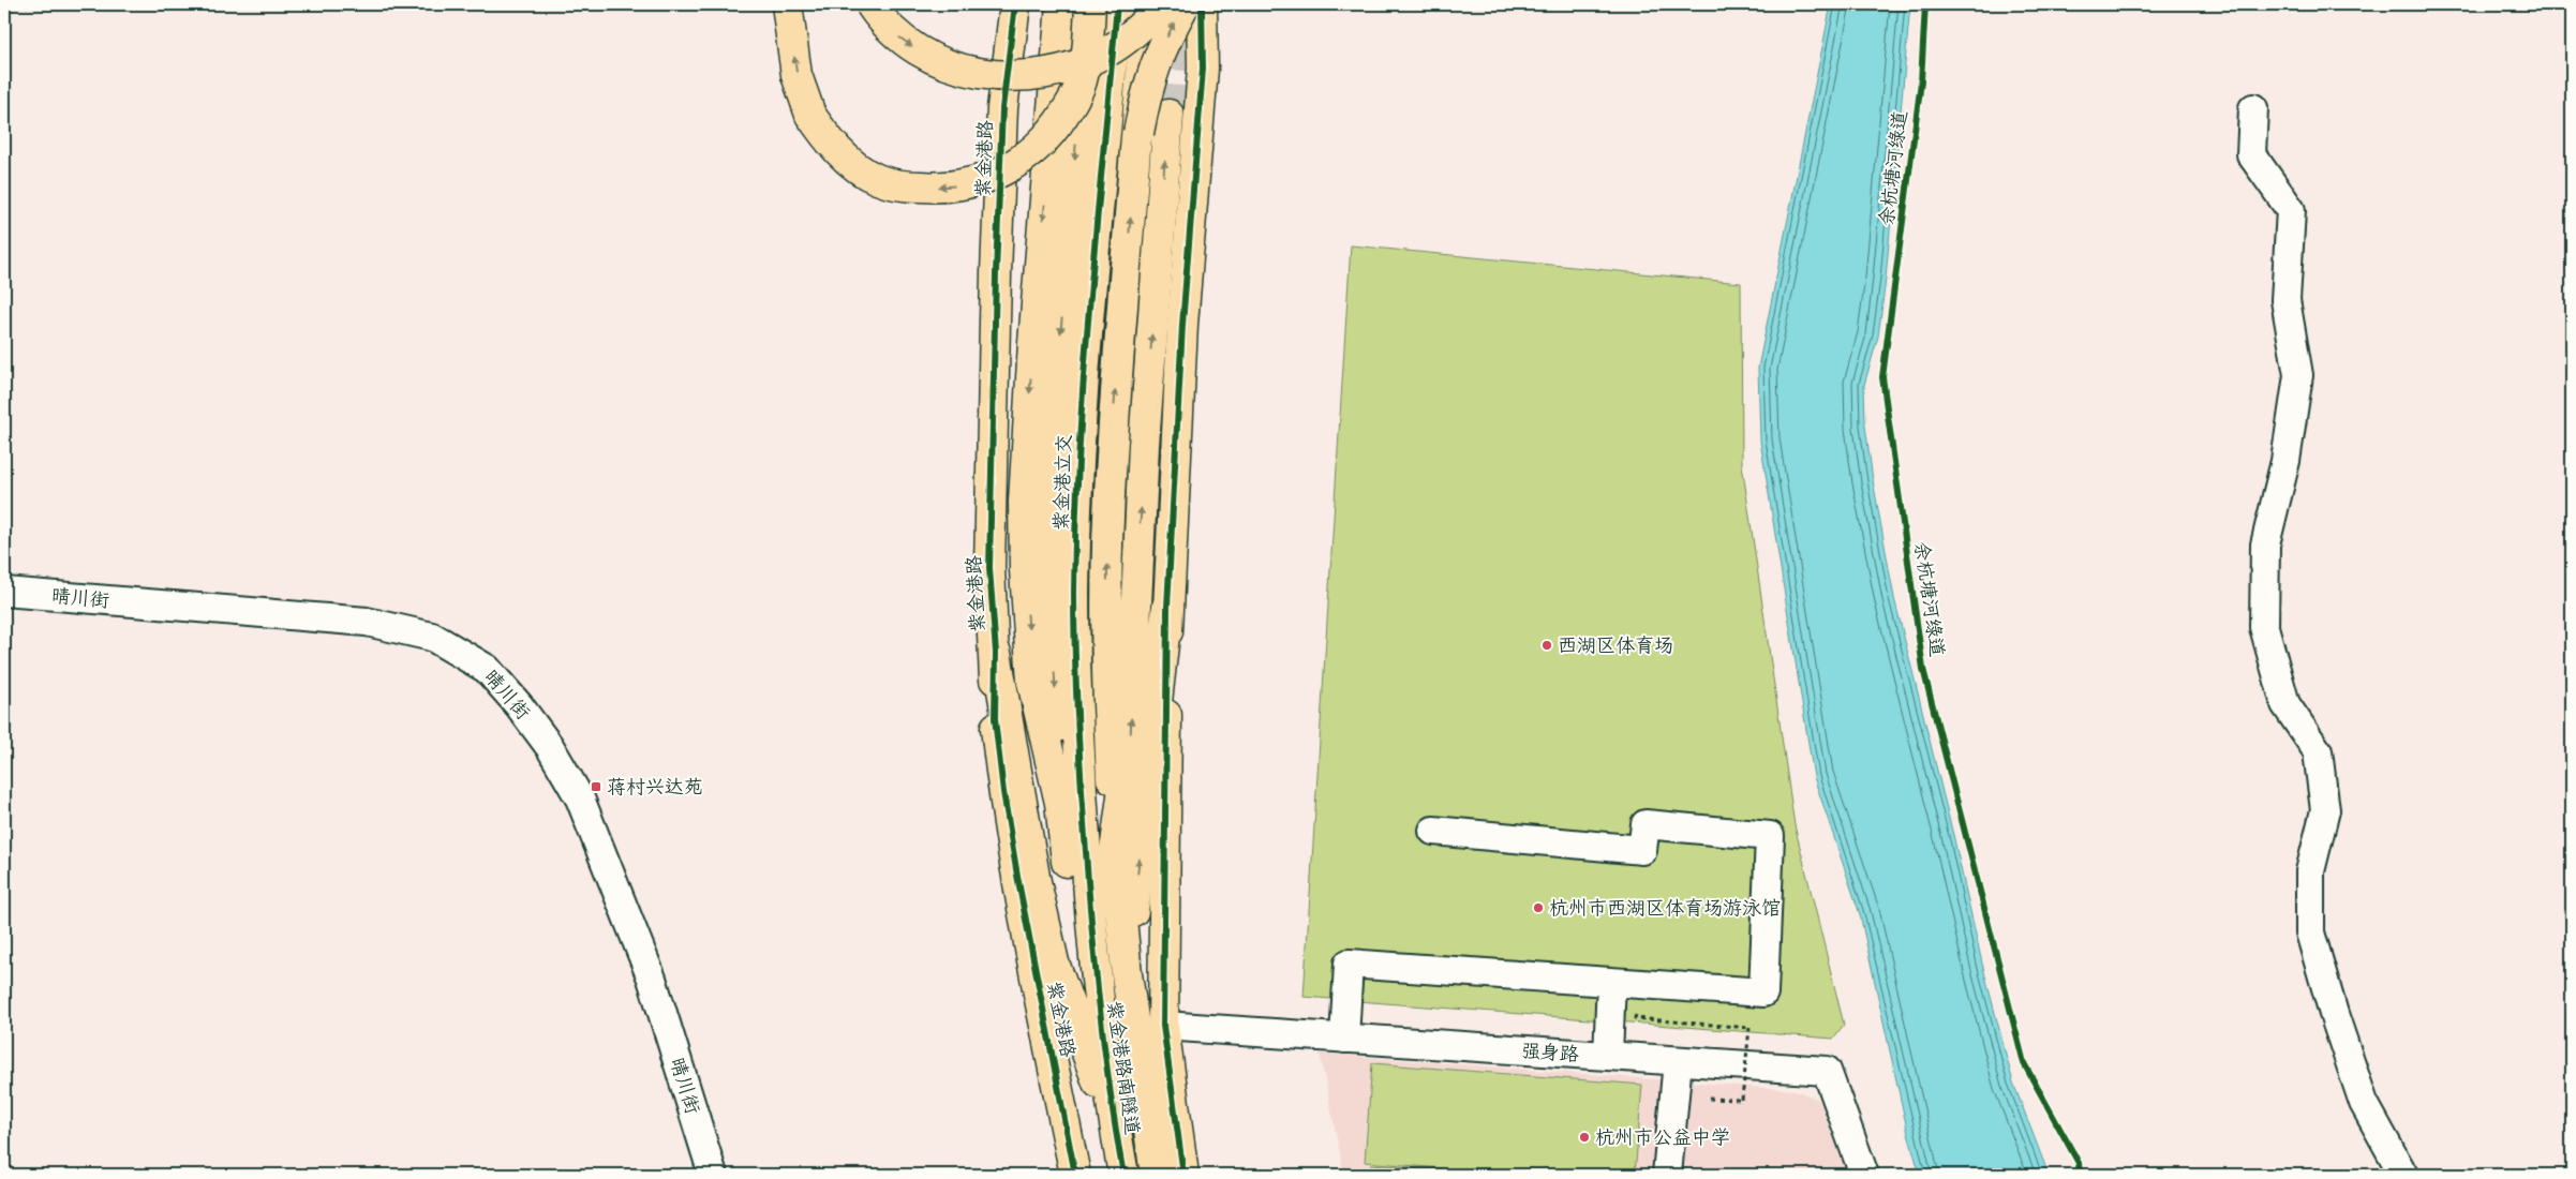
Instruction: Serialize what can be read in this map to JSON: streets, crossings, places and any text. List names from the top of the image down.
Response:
{
  "streets": {
    "main road": ["紫金港路", "紫金港立交", "紫金港路南隧道"],
    "street": ["晴川街", "强身路"],
    "cycle path": ["余杭塘河绿道"]
  },
  "crossings": [
    ["紫金港立交", "紫金港路南隧道"]
  ],
  "places": {
    "other": ["西湖区体育场", "杭州市西湖区体育场游泳馆", "杭州市公益中学"],
    "transit": ["蒋村兴达苑"]
  }
}
